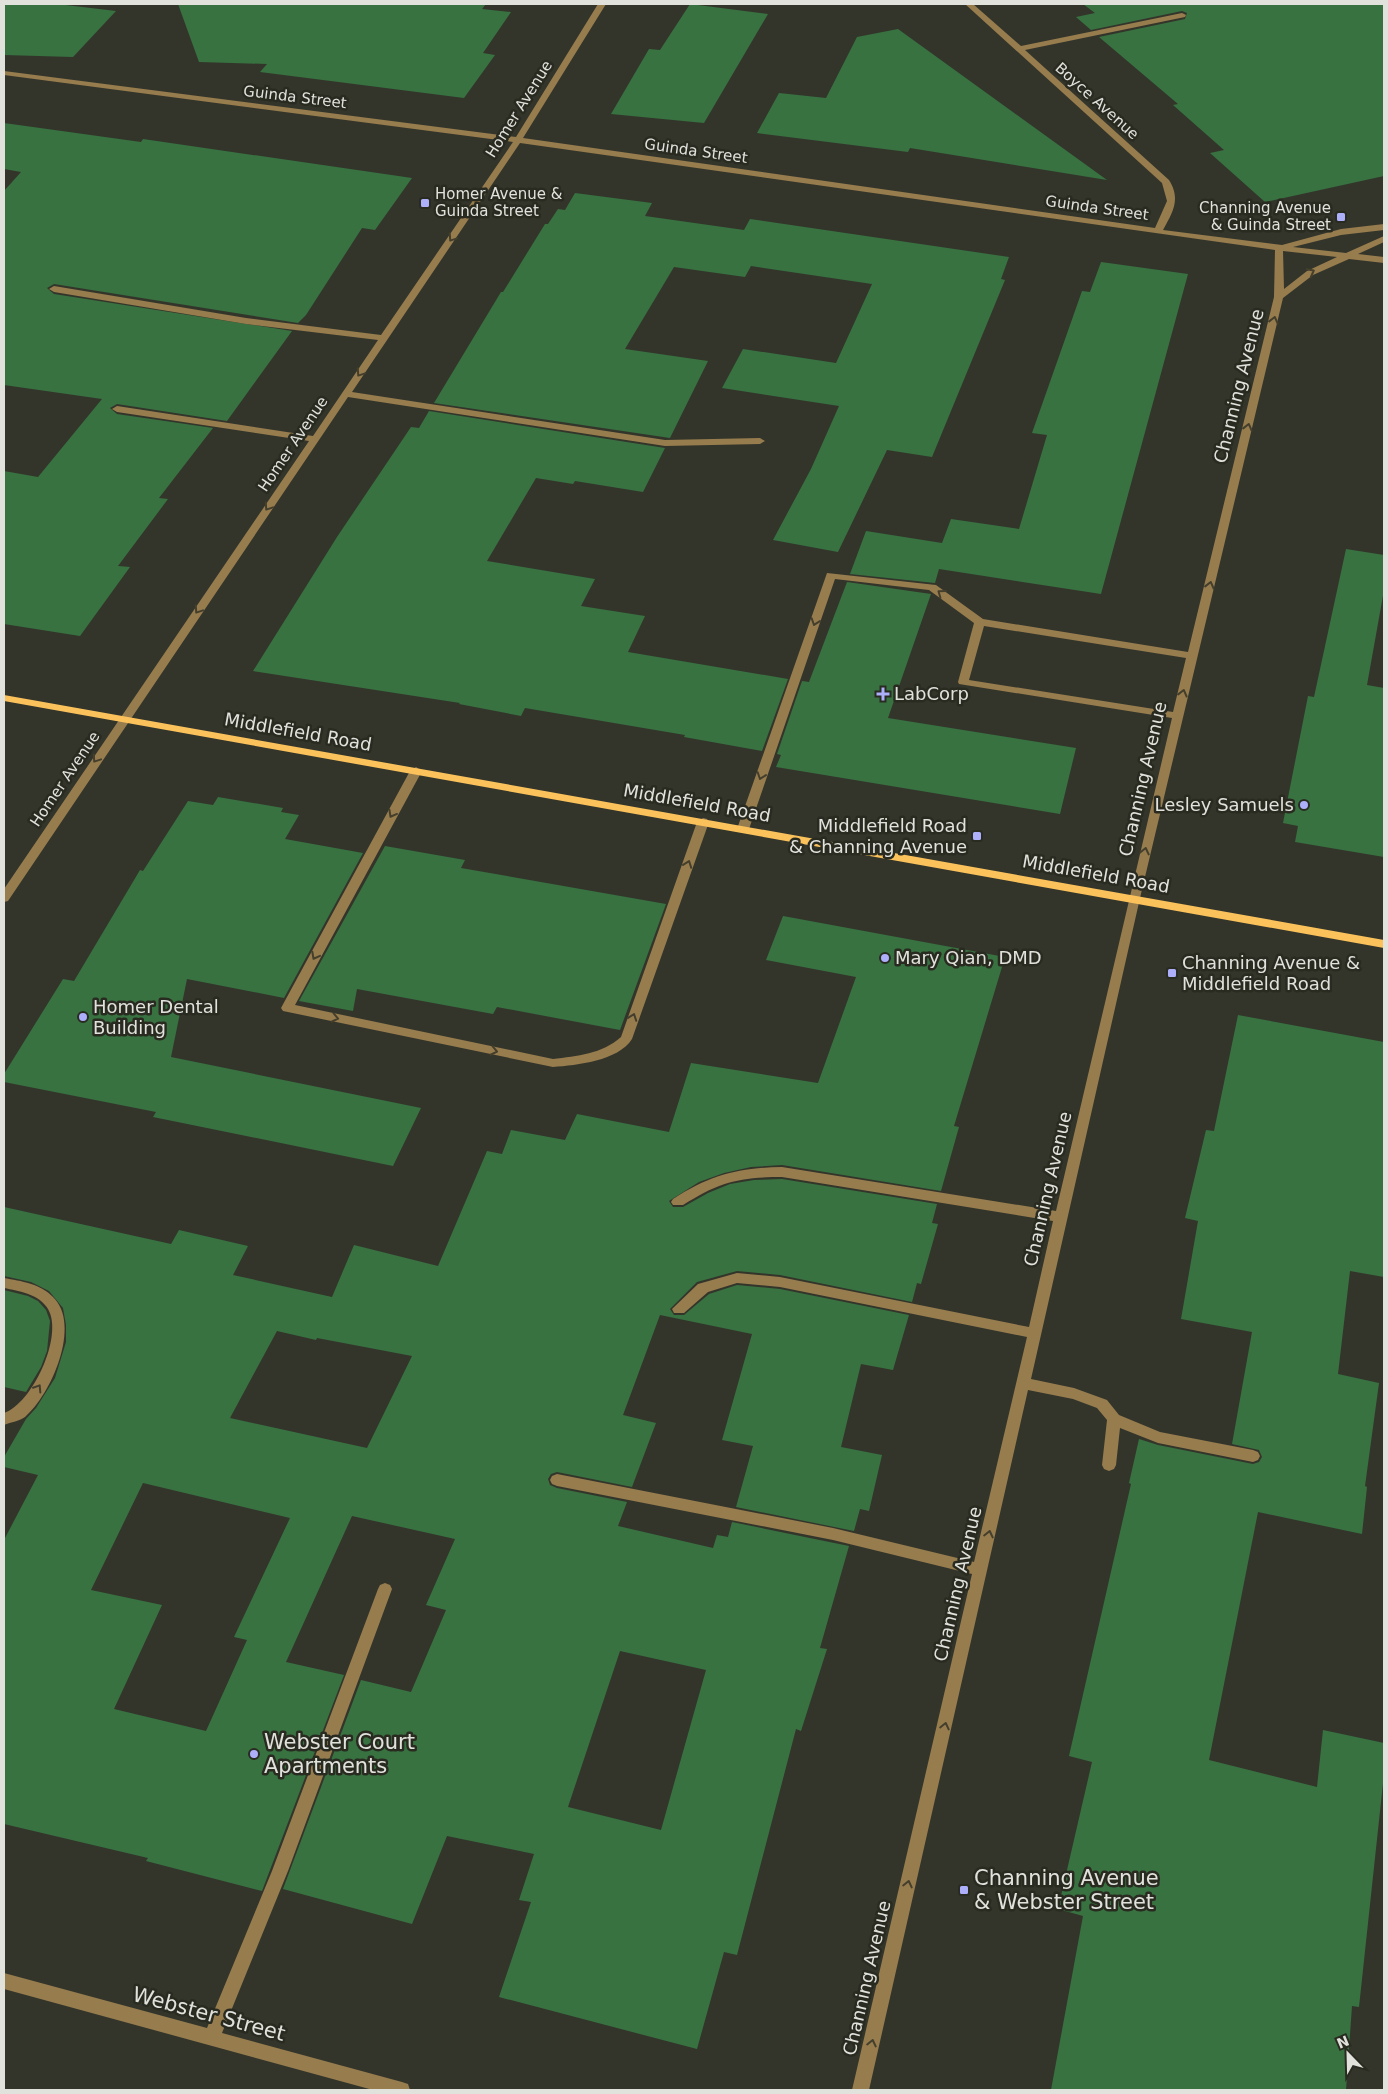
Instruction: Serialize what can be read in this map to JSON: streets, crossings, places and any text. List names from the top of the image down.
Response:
{
  "streets": {
    "main road": ["Middlefield Road"],
    "street": [
      "Guinda Street",
      "Boyce Avenue",
      "Homer Avenue",
      "Channing Avenue",
      "Webster Street"
    ]
  },
  "crossings": [
    ["Guinda Street", "Boyce Avenue"],
    ["Guinda Street", "Homer Avenue"],
    ["Guinda Street", "Channing Avenue"],
    ["Homer Avenue", "Middlefield Road"],
    ["Channing Avenue", "Middlefield Road"]
  ],
  "one_way": ["Homer Avenue", "Channing Avenue"],
  "places": {
    "transit": [
      "Homer Avenue & Guinda Street",
      "Channing Avenue & Guinda Street",
      "Middlefield Road & Channing Avenue",
      "Channing Avenue & Middlefield Road",
      "Channing Avenue & Webster Street"
    ],
    "health": ["LabCorp"],
    "other": [
      "Lesley Samuels",
      "Mary Qian, DMD",
      "Homer Dental Building",
      "Webster Court Apartments"
    ]
  },
  "north": "top left"
}
